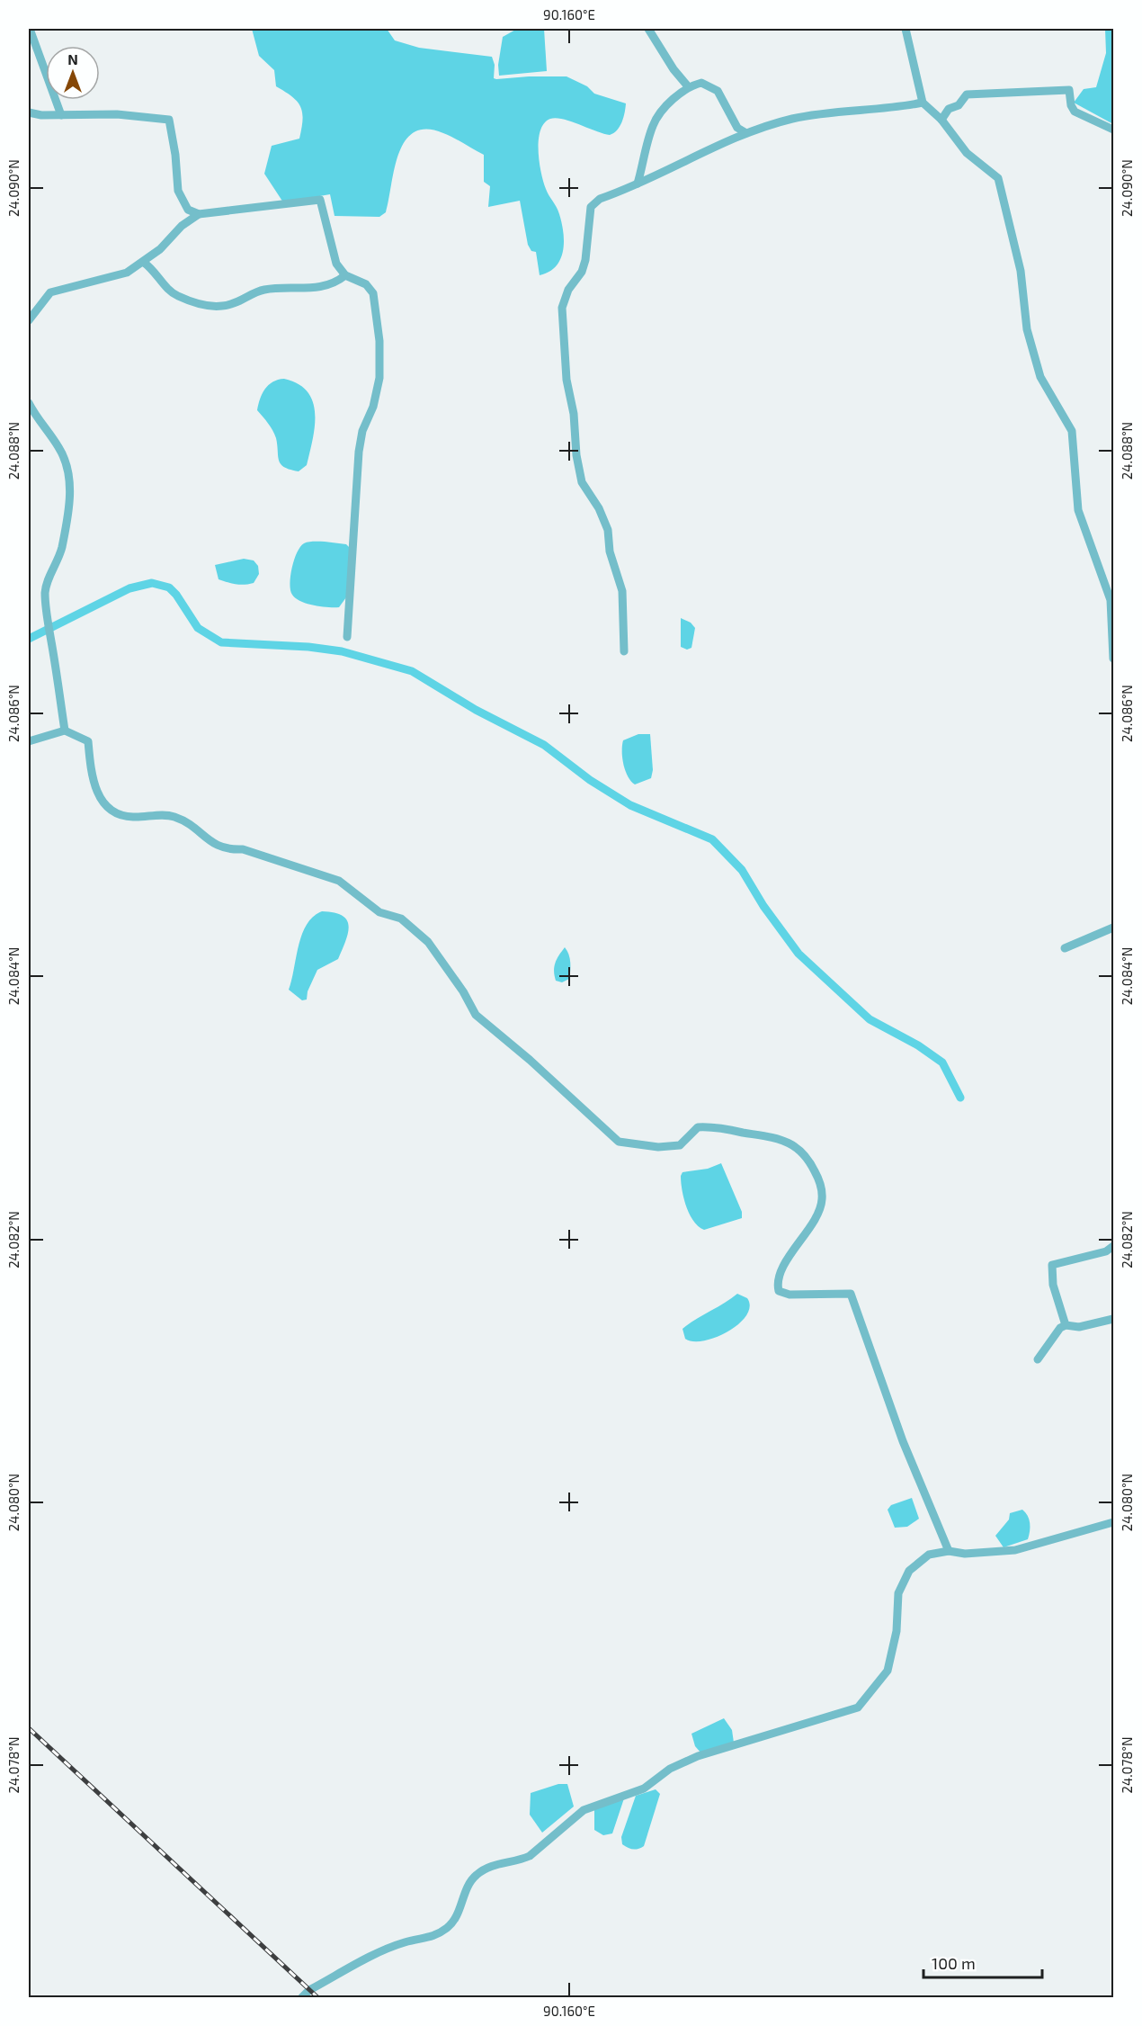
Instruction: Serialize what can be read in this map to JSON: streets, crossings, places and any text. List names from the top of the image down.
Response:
{
  "scale_bar": "100 m",
  "north": "top",
  "coordinates": [
    "90.160°E",
    "24.090°N",
    "24.088°N",
    "24.086°N",
    "24.084°N",
    "24.082°N",
    "24.080°N",
    "24.078°N"
  ]
}
